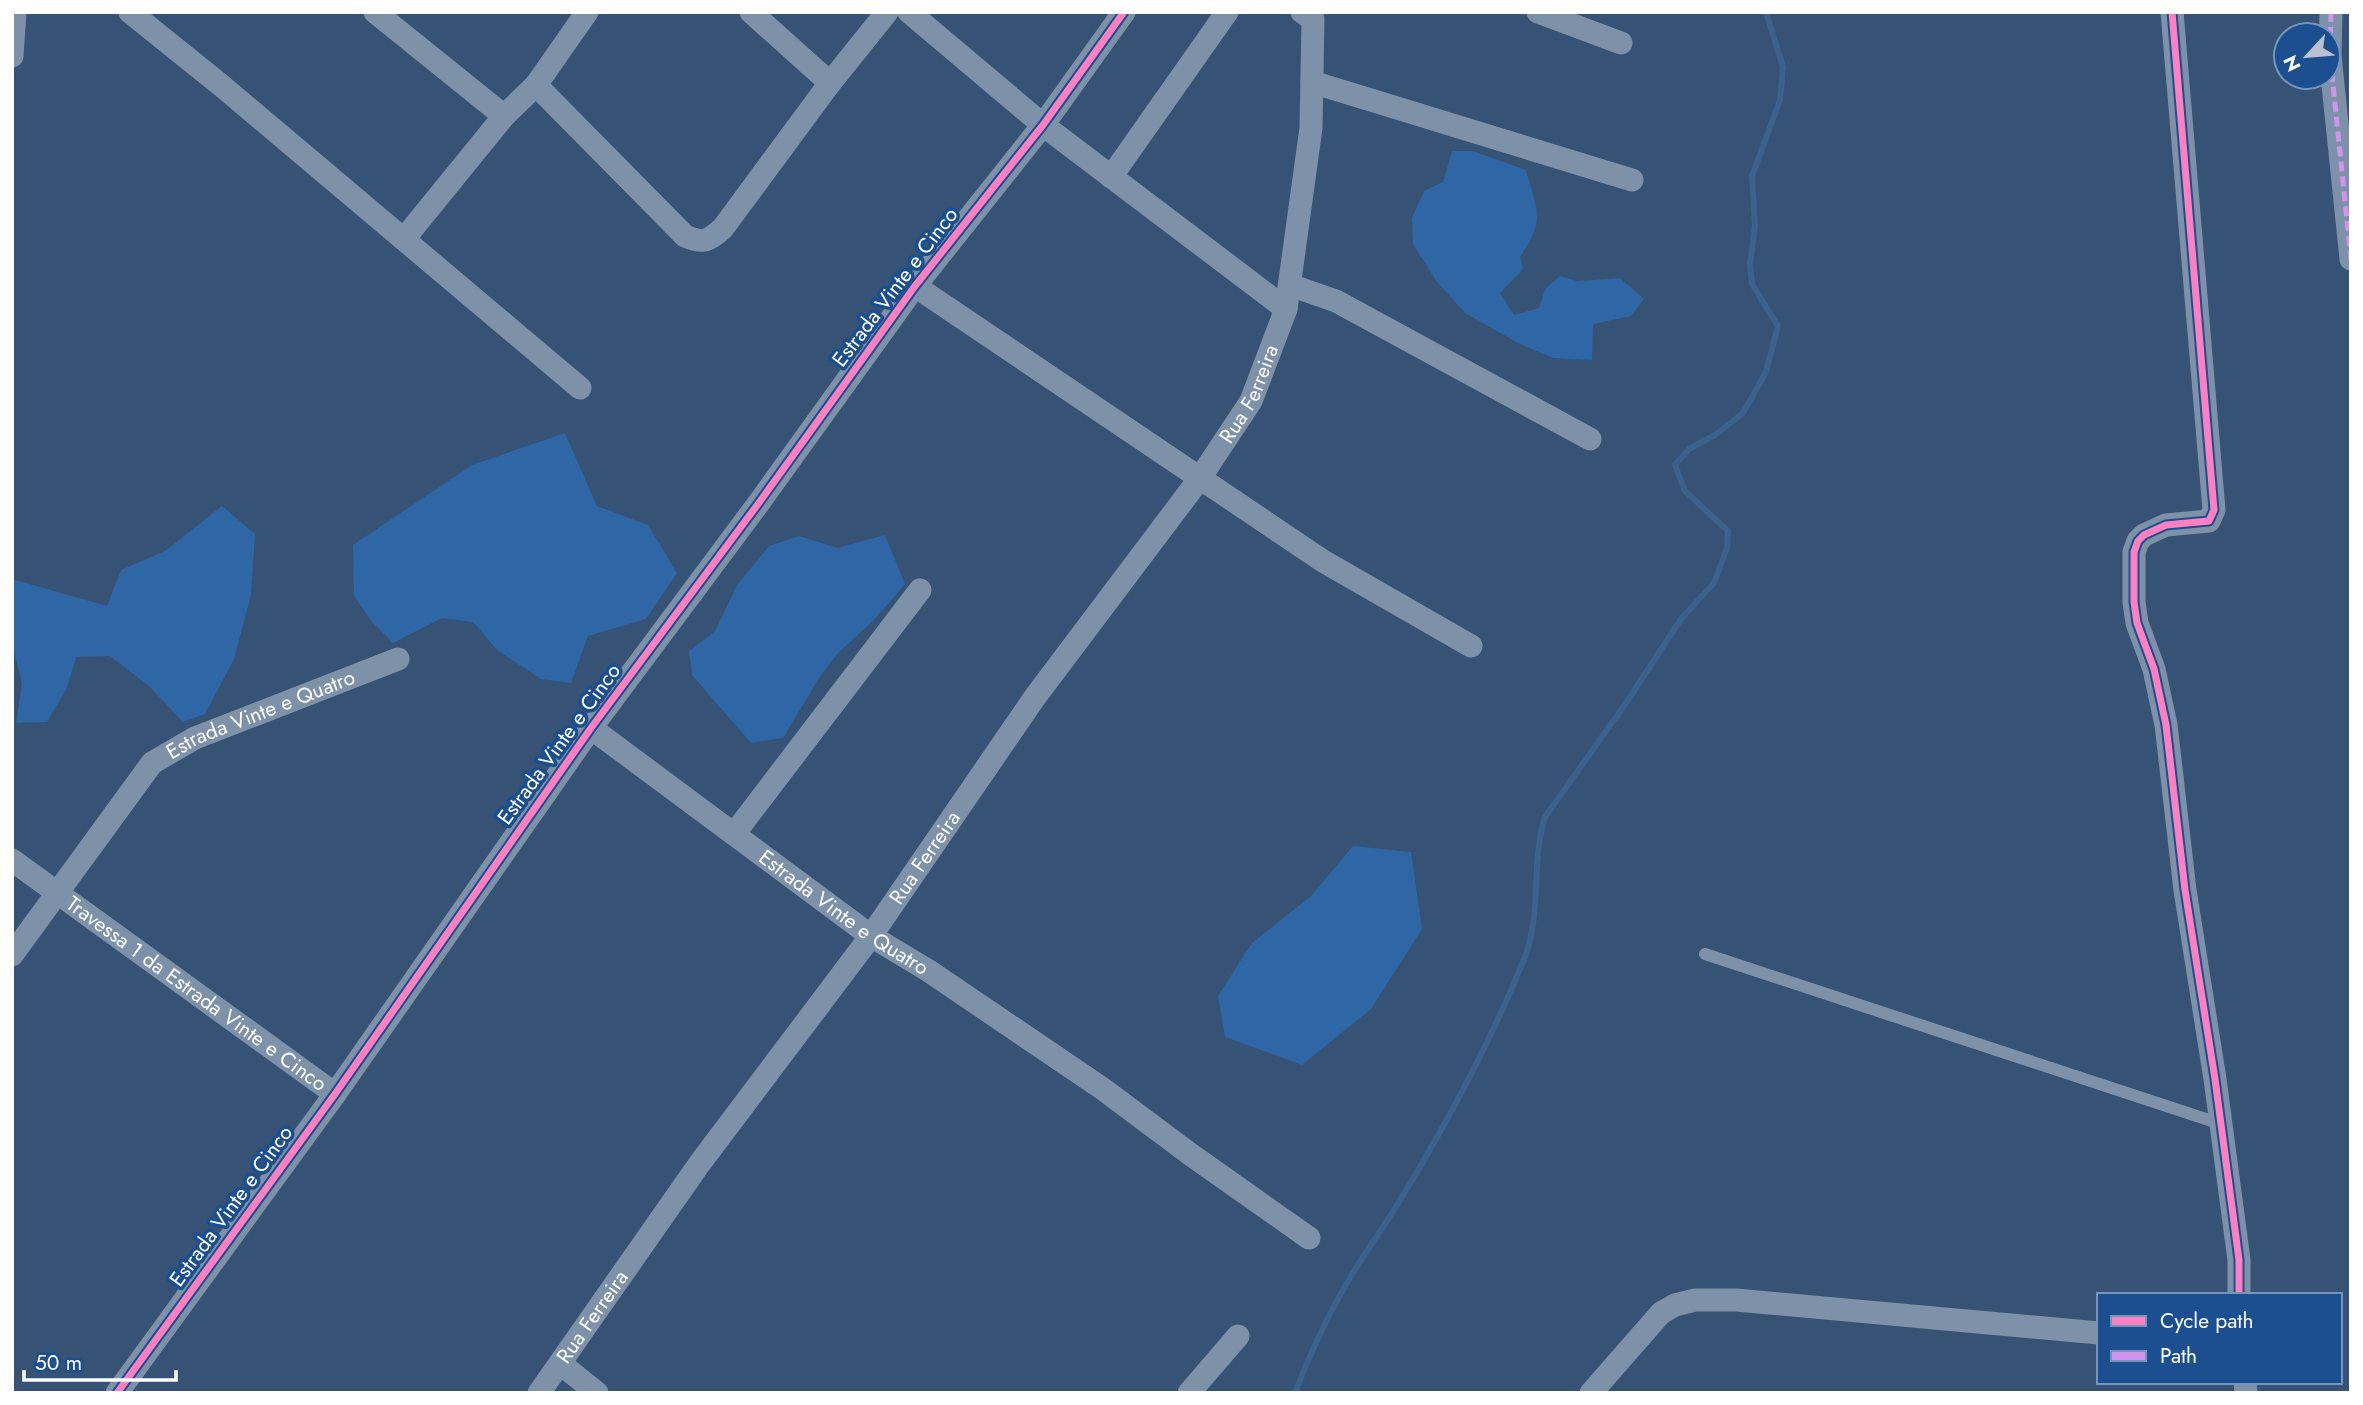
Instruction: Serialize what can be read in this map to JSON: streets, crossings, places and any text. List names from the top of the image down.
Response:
{
  "streets": {
    "street": [
      "Estrada Vinte e Cinco",
      "Rua Ferreira",
      "Estrada Vinte e Quatro",
      "Travessa 1 da Estrada Vinte e Cinco"
    ]
  },
  "crossings": [
    ["Estrada Vinte e Cinco", "Estrada Vinte e Quatro"],
    ["Estrada Vinte e Cinco", "Travessa 1 da Estrada Vinte e Cinco"],
    ["Rua Ferreira", "Estrada Vinte e Quatro"],
    ["Estrada Vinte e Quatro", "Travessa 1 da Estrada Vinte e Cinco"]
  ],
  "legend": ["Cycle path", "Path"],
  "scale_bar": "50 m",
  "north": "bottom left"
}
